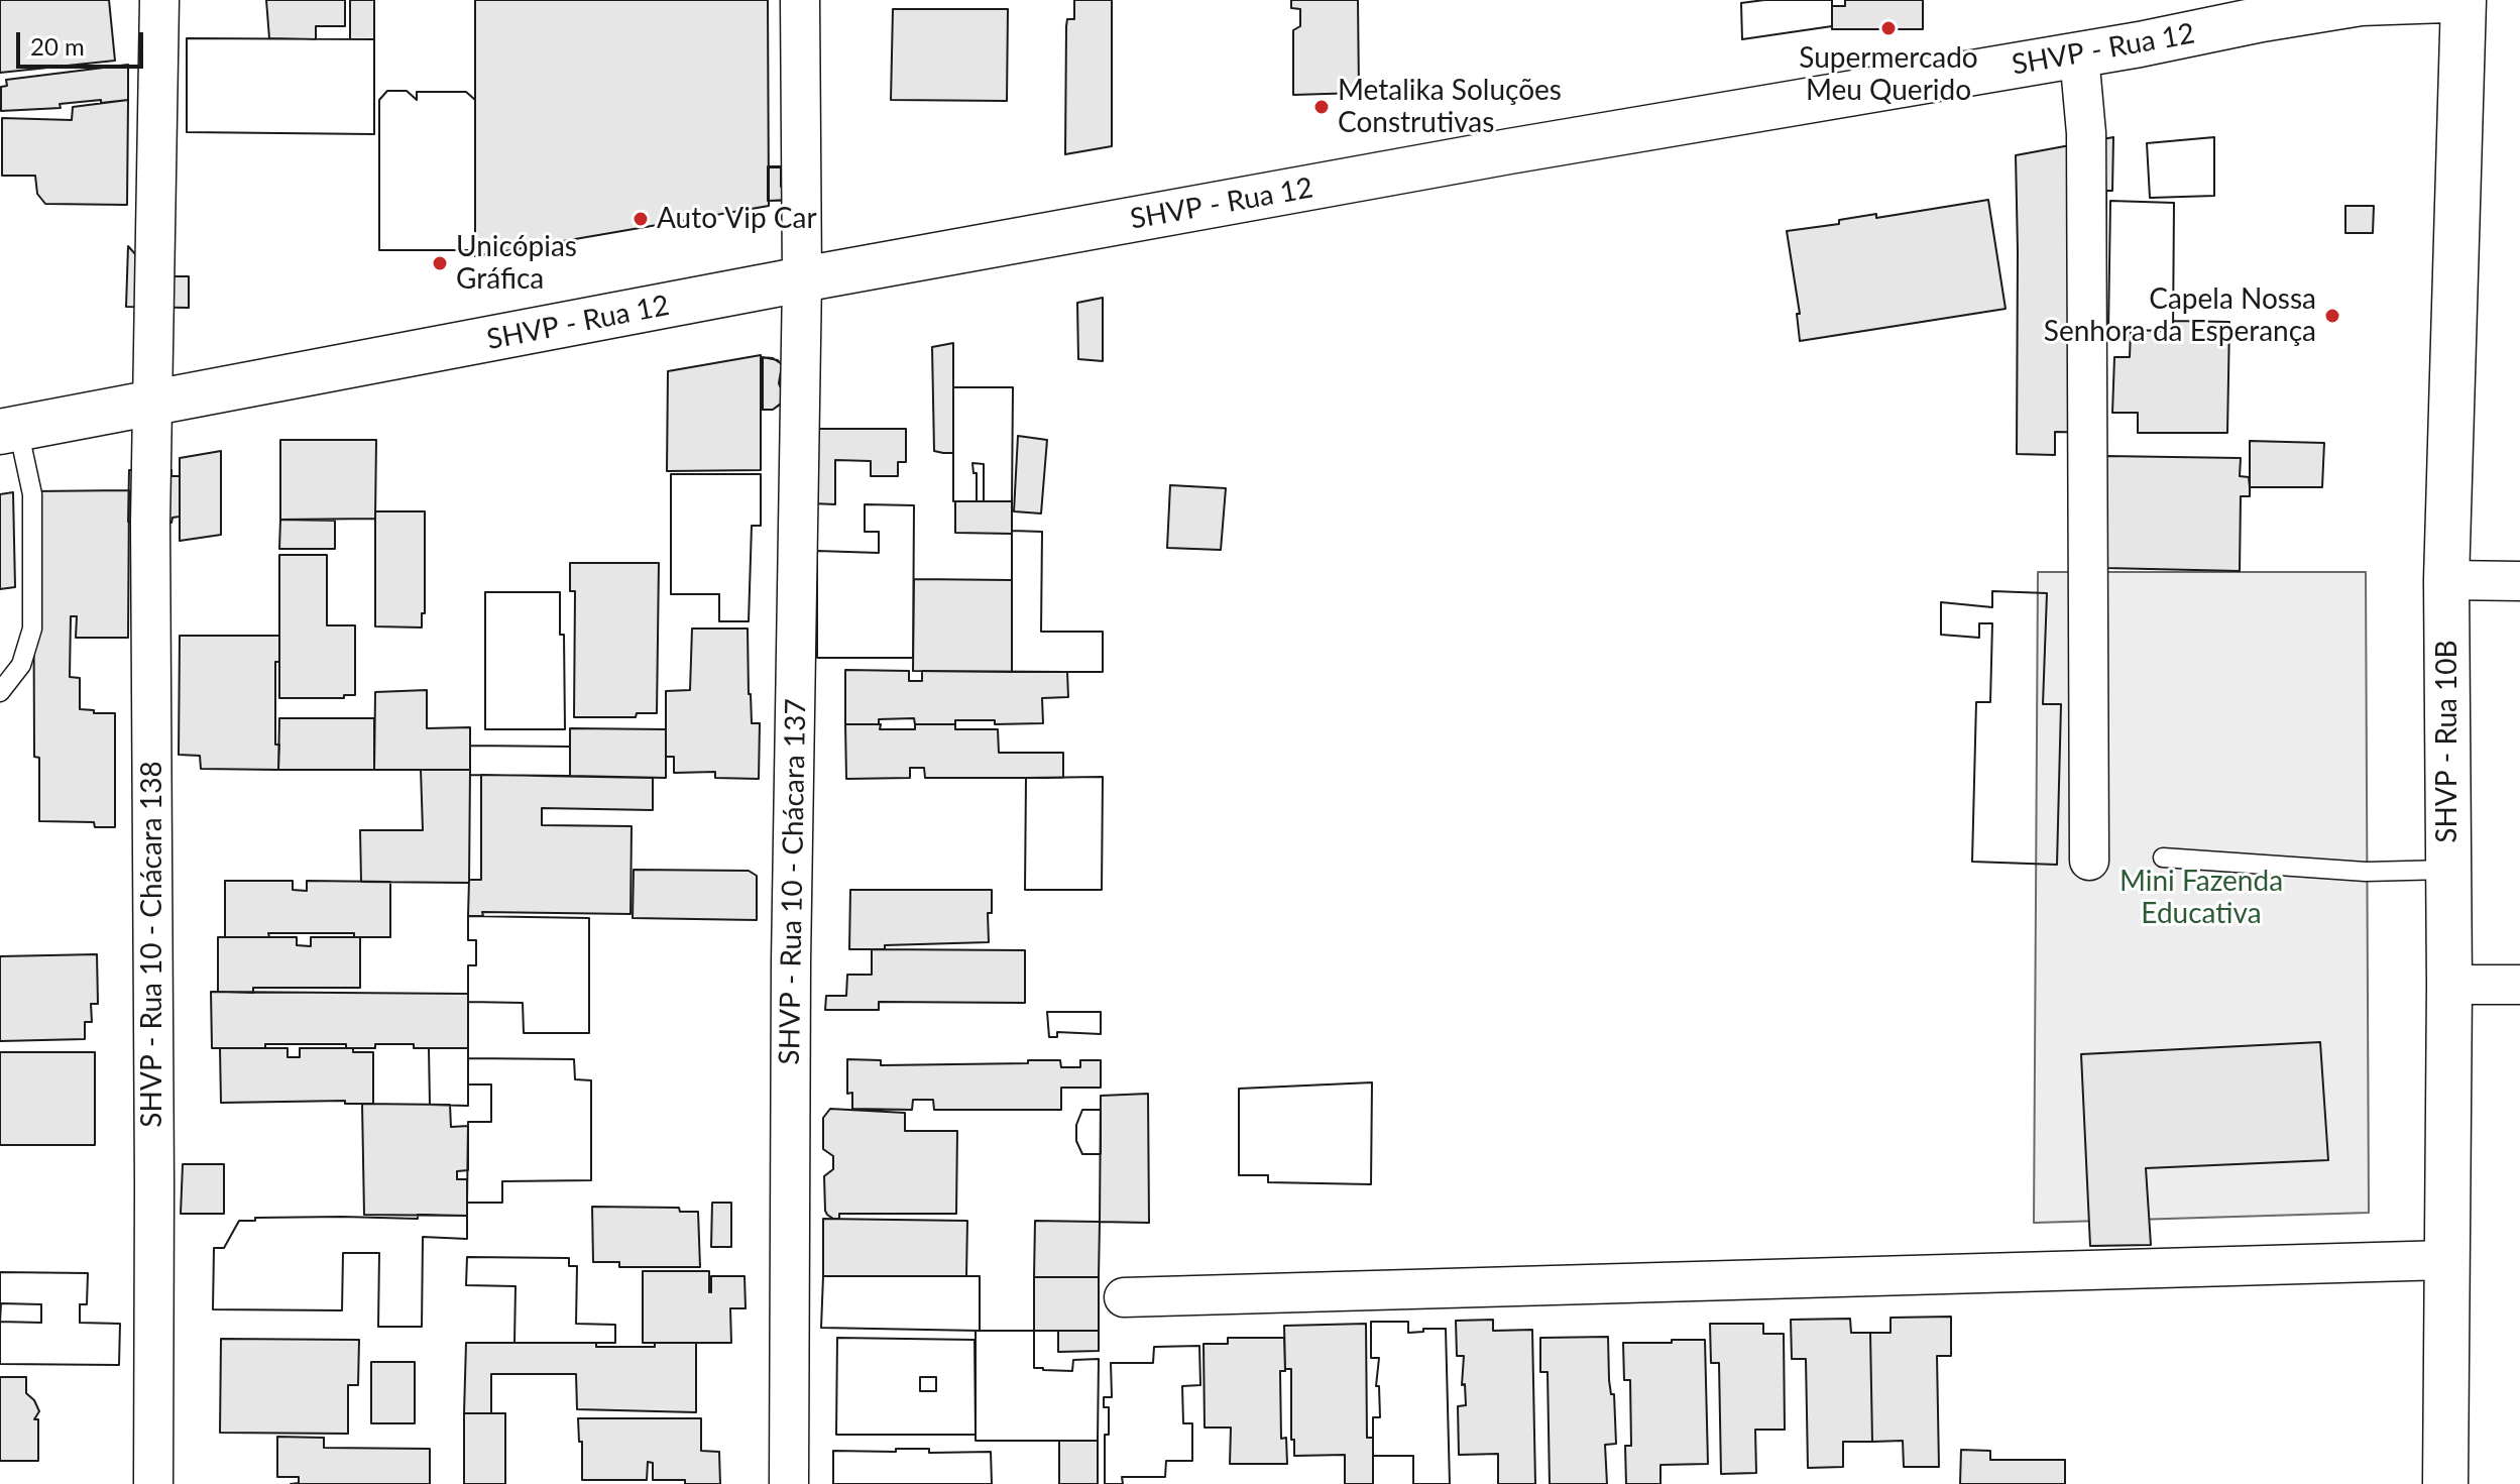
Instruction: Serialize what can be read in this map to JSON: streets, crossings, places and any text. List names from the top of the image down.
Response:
{
  "streets": {
    "street": [
      "SHVP - Rua 12",
      "SHVP - Rua 10B",
      "SHVP - Rua 10 - Chácara 137",
      "SHVP - Rua 10 - Chácara 138"
    ]
  },
  "crossings": [
    ["SHVP - Rua 12", "SHVP - Rua 10 - Chácara 137"],
    ["SHVP - Rua 12", "SHVP - Rua 10 - Chácara 138"]
  ],
  "parks": ["Mini Fazenda Educativa"],
  "places": [
    "Supermercado Meu Querido",
    "Metalika Soluções Construtivas",
    "Auto Vip Car",
    "Unicópias Gráfica",
    "Capela Nossa Senhora da Esperança"
  ],
  "scale_bar": "20 m"
}
